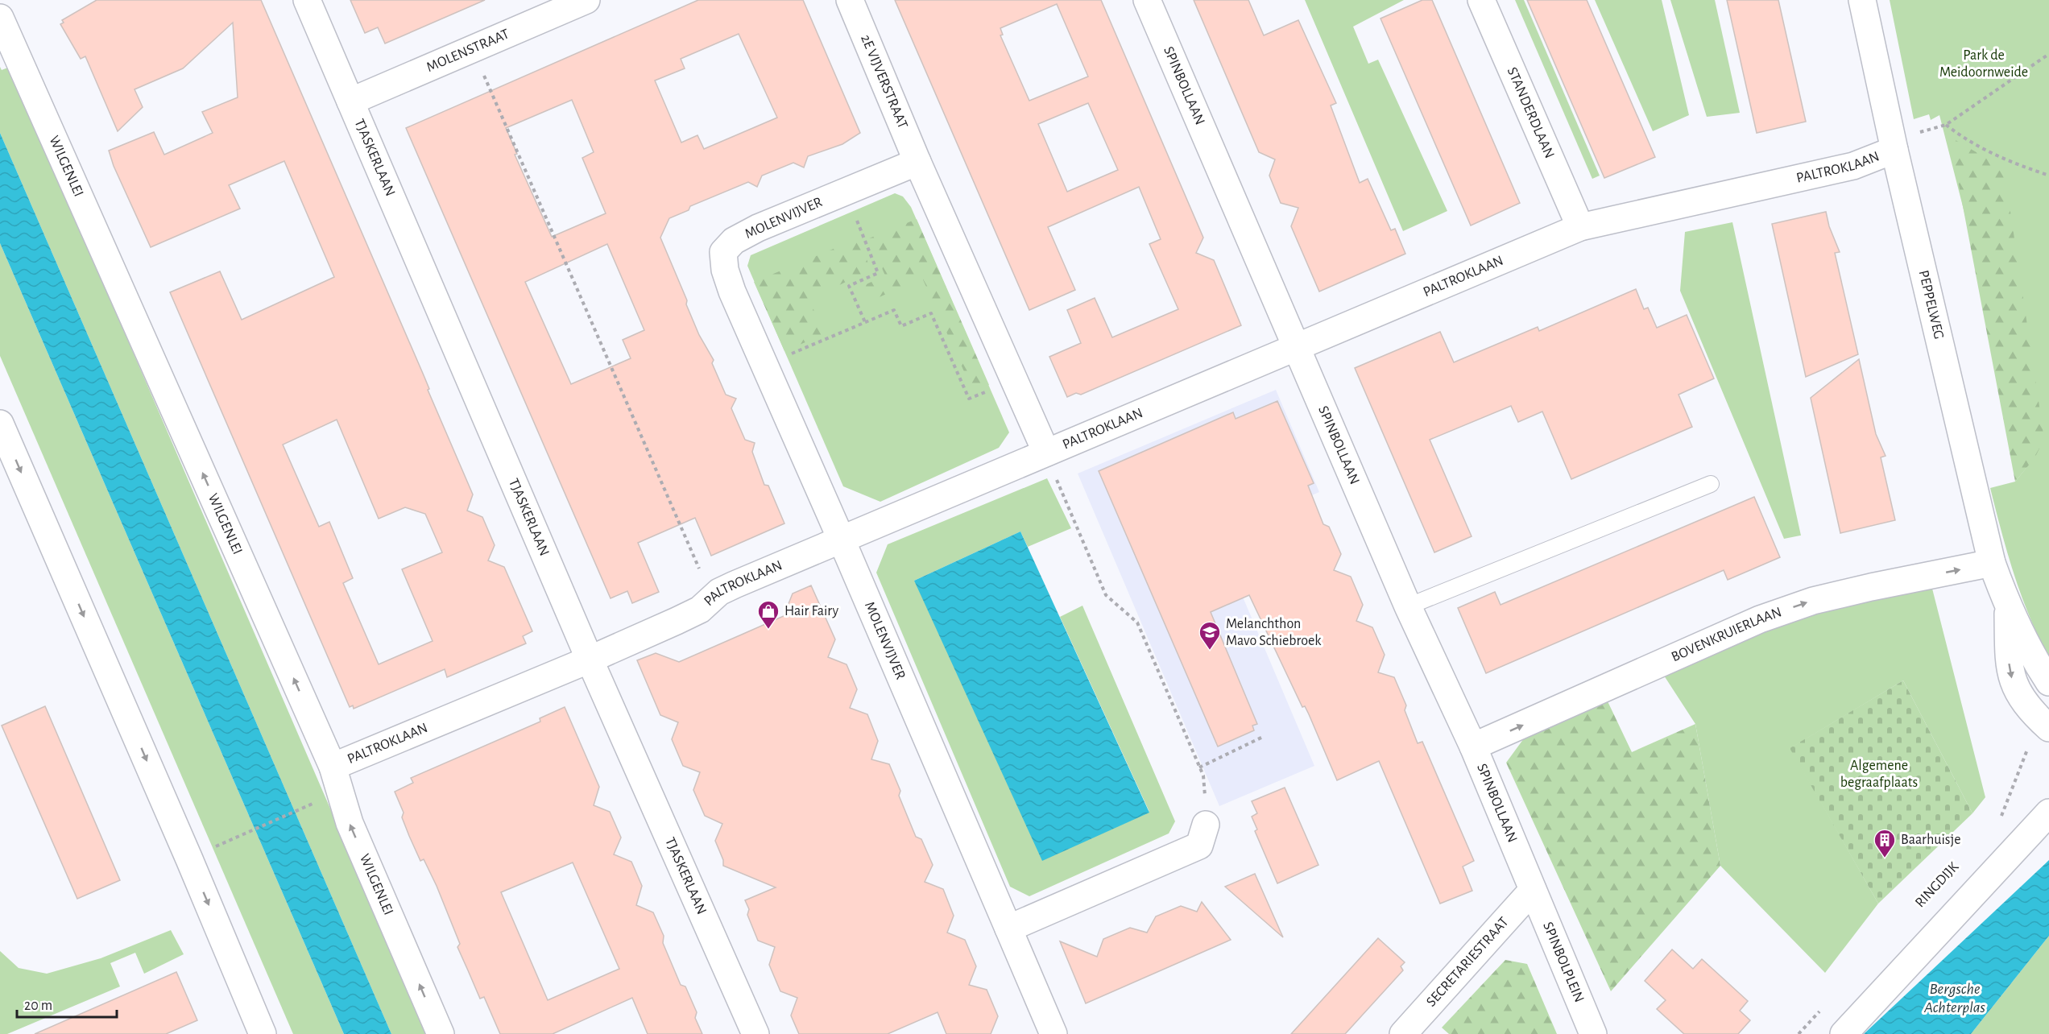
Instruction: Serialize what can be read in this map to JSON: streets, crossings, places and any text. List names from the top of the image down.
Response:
{
  "streets": {
    "street": [
      "MOLENSTRAAT",
      "2E VIJVERSTRAAT",
      "SPINBOLLAAN",
      "STANDERDLAAN",
      "TJASKERLAAN",
      "WILGENLEI",
      "PALTROKLAAN",
      "MOLENVIJVER",
      "PEPPELWEG",
      "BOVENKRUIERLAAN",
      "SECRETARIESTRAAT",
      "SPINBOLPLEIN"
    ]
  },
  "crossings": [
    ["MOLENSTRAAT", "TJASKERLAAN"],
    ["2E VIJVERSTRAAT", "MOLENVIJVER"],
    ["SPINBOLLAAN", "PALTROKLAAN"],
    ["SPINBOLLAAN", "BOVENKRUIERLAAN"],
    ["SPINBOLLAAN", "SECRETARIESTRAAT"],
    ["SPINBOLLAAN", "SPINBOLPLEIN"],
    ["STANDERDLAAN", "PALTROKLAAN"],
    ["TJASKERLAAN", "PALTROKLAAN"],
    ["WILGENLEI", "PALTROKLAAN"],
    ["PALTROKLAAN", "MOLENVIJVER"],
    ["PALTROKLAAN", "PEPPELWEG"],
    ["PEPPELWEG", "BOVENKRUIERLAAN"],
    ["SECRETARIESTRAAT", "SPINBOLPLEIN"]
  ],
  "one_way": ["BOVENKRUIERLAAN"],
  "water": ["Bergsche Achterplas"],
  "parks": ["Park de Meidoornweide", "Algemene begraafplaats"],
  "places": {
    "shop": ["Hair Fairy"],
    "school or university": ["Melanchthon Mavo Schiebroek"],
    "building": ["Baarhuisje"]
  },
  "scale_bar": "20 m"
}
